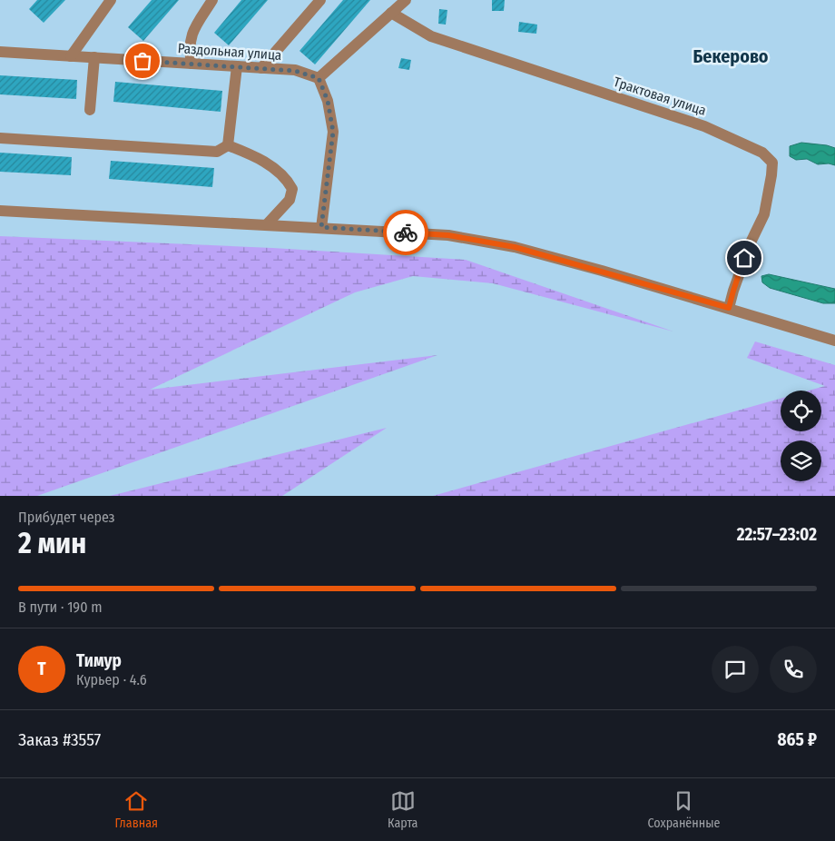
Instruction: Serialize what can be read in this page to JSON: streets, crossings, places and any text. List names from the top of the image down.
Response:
{
  "streets": {
    "street": ["Раздольная улица", "Трактовая улица"]
  },
  "districts": ["Бекерово"],
  "page": {
    "heading": ["2 мин", "Прибудет через", "22:57–23:02"],
    "panel": [
      "Тимур",
      "Курьер · 4.6",
      "Заказ #3557",
      "865 ₽"
    ],
    "bar": "В пути · 190 m",
    "round": "Т",
    "tabs": ["Главная", "Карта", "Сохранённые"]
  }
}
